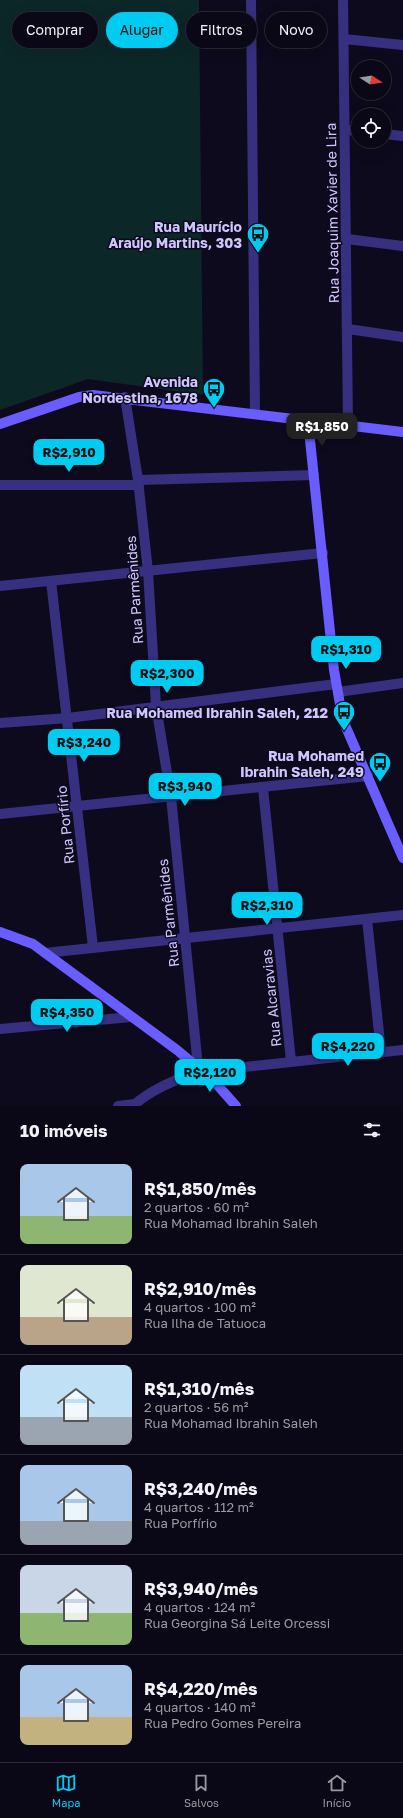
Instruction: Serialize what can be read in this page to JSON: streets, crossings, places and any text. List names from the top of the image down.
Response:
{
  "streets": {
    "street": [
      "Rua Joaquim Xavier de Lira",
      "Rua Parmênides",
      "Rua Porfírio",
      "Rua Alcaravias"
    ]
  },
  "places": {
    "bus stop": [
      "Rua Maurício Araújo Martins, 303",
      "Avenida Nordestina, 1678",
      "Rua Mohamed Ibrahin Saleh, 212",
      "Rua Mohamed Ibrahin Saleh, 249"
    ]
  },
  "north": "right",
  "page": {
    "chip": [
      "Comprar",
      "Alugar",
      "Filtros",
      "Novo"
    ],
    "price": [
      "R$1,850",
      "R$2,910",
      "R$1,310",
      "R$2,300",
      "R$3,240",
      "R$3,940",
      "R$2,310",
      "R$4,350",
      "R$4,220",
      "R$2,120"
    ],
    "heading": "10 imóveis",
    "list": [
      {
        "name": "R$1,850/mês",
        "note": "2 quartos · 60 m² · Rua Mohamad Ibrahin Saleh"
      },
      {
        "name": "R$2,910/mês",
        "note": "4 quartos · 100 m² · Rua Ilha de Tatuoca"
      },
      {
        "name": "R$1,310/mês",
        "note": "2 quartos · 56 m² · Rua Mohamad Ibrahin Saleh"
      },
      {
        "name": "R$3,240/mês",
        "note": "4 quartos · 112 m² · Rua Porfírio"
      },
      {
        "name": "R$3,940/mês",
        "note": "4 quartos · 124 m² · Rua Georgina Sá Leite Orcessi"
      },
      {
        "name": "R$4,220/mês",
        "note": "4 quartos · 140 m² · Rua Pedro Gomes Pereira"
      }
    ],
    "tabs": ["Mapa", "Salvos", "Início"]
  }
}
